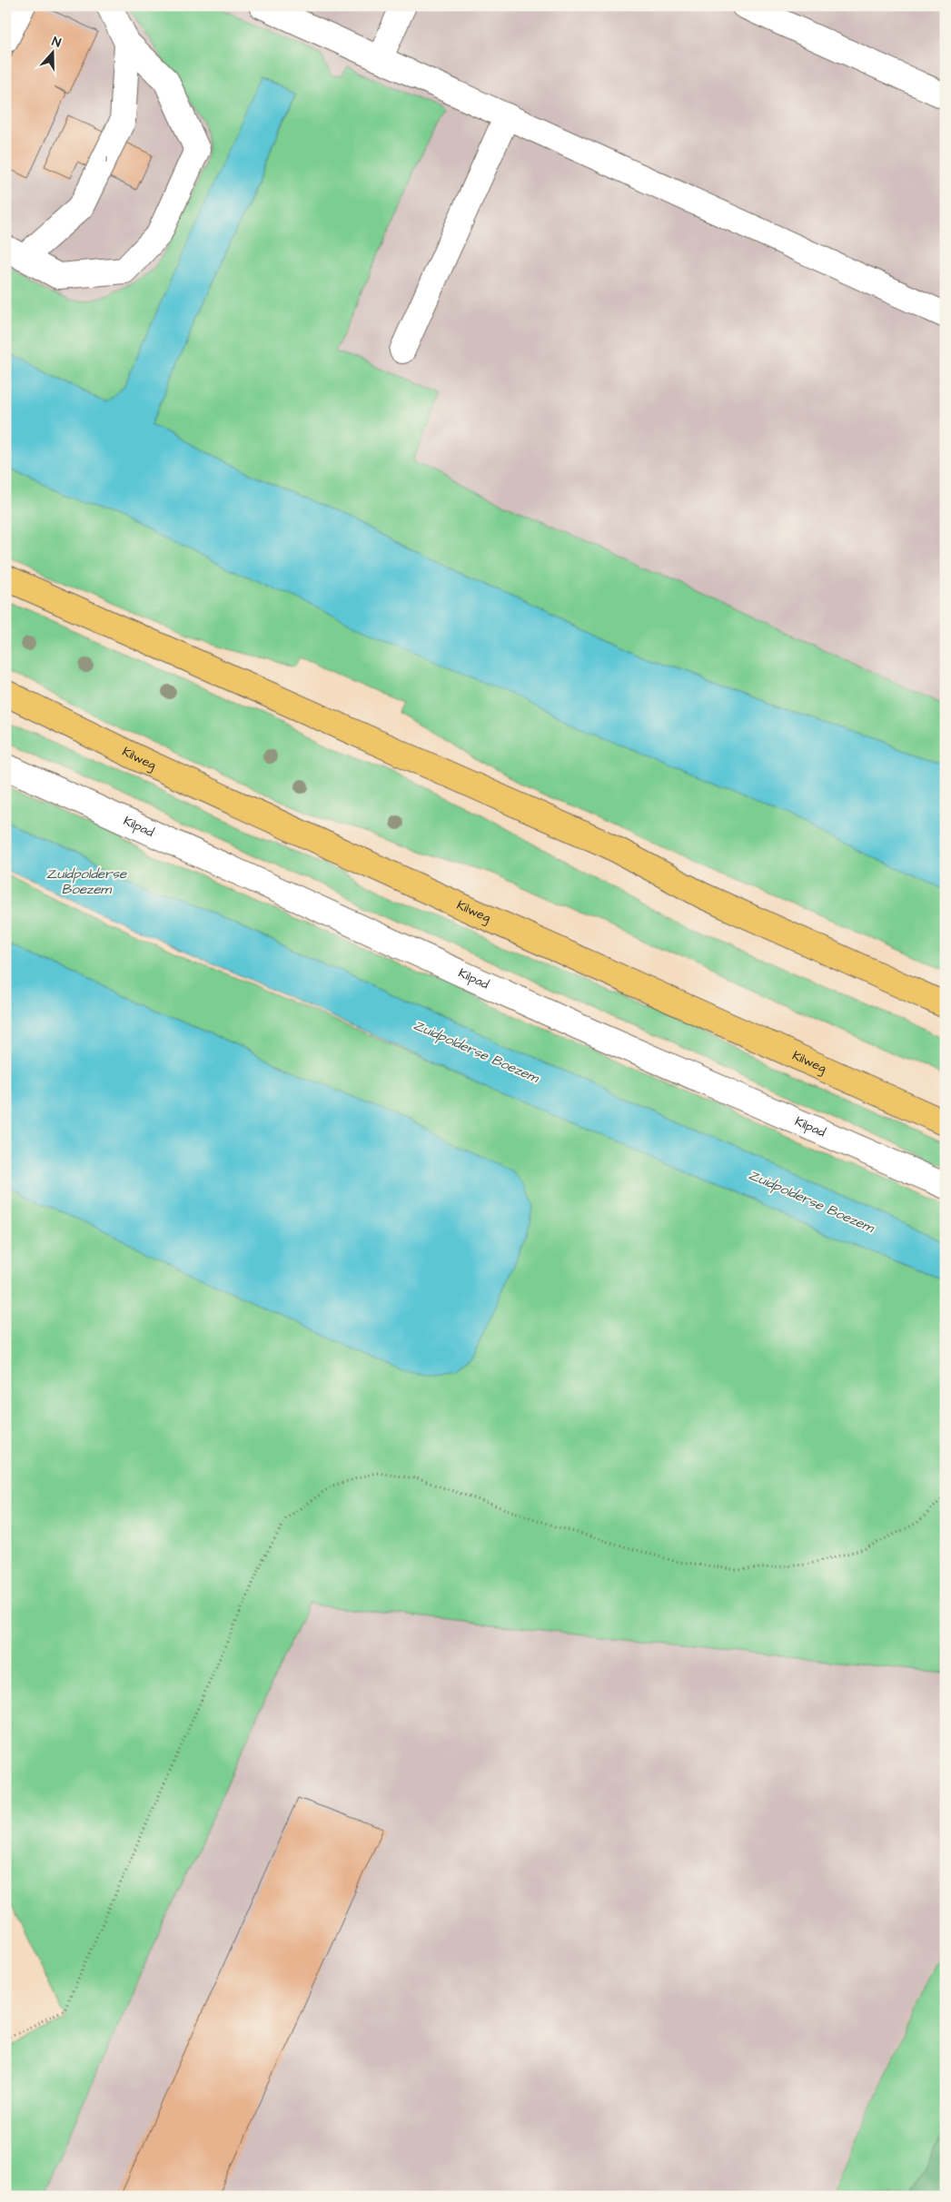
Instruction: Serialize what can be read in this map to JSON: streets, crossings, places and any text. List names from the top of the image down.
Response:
{
  "streets": {
    "main road": ["Kilweg"],
    "street": ["Kilpad"]
  },
  "water": ["Zuidpolderse Boezem"],
  "house_numbers": ["1"],
  "north": "top"
}
